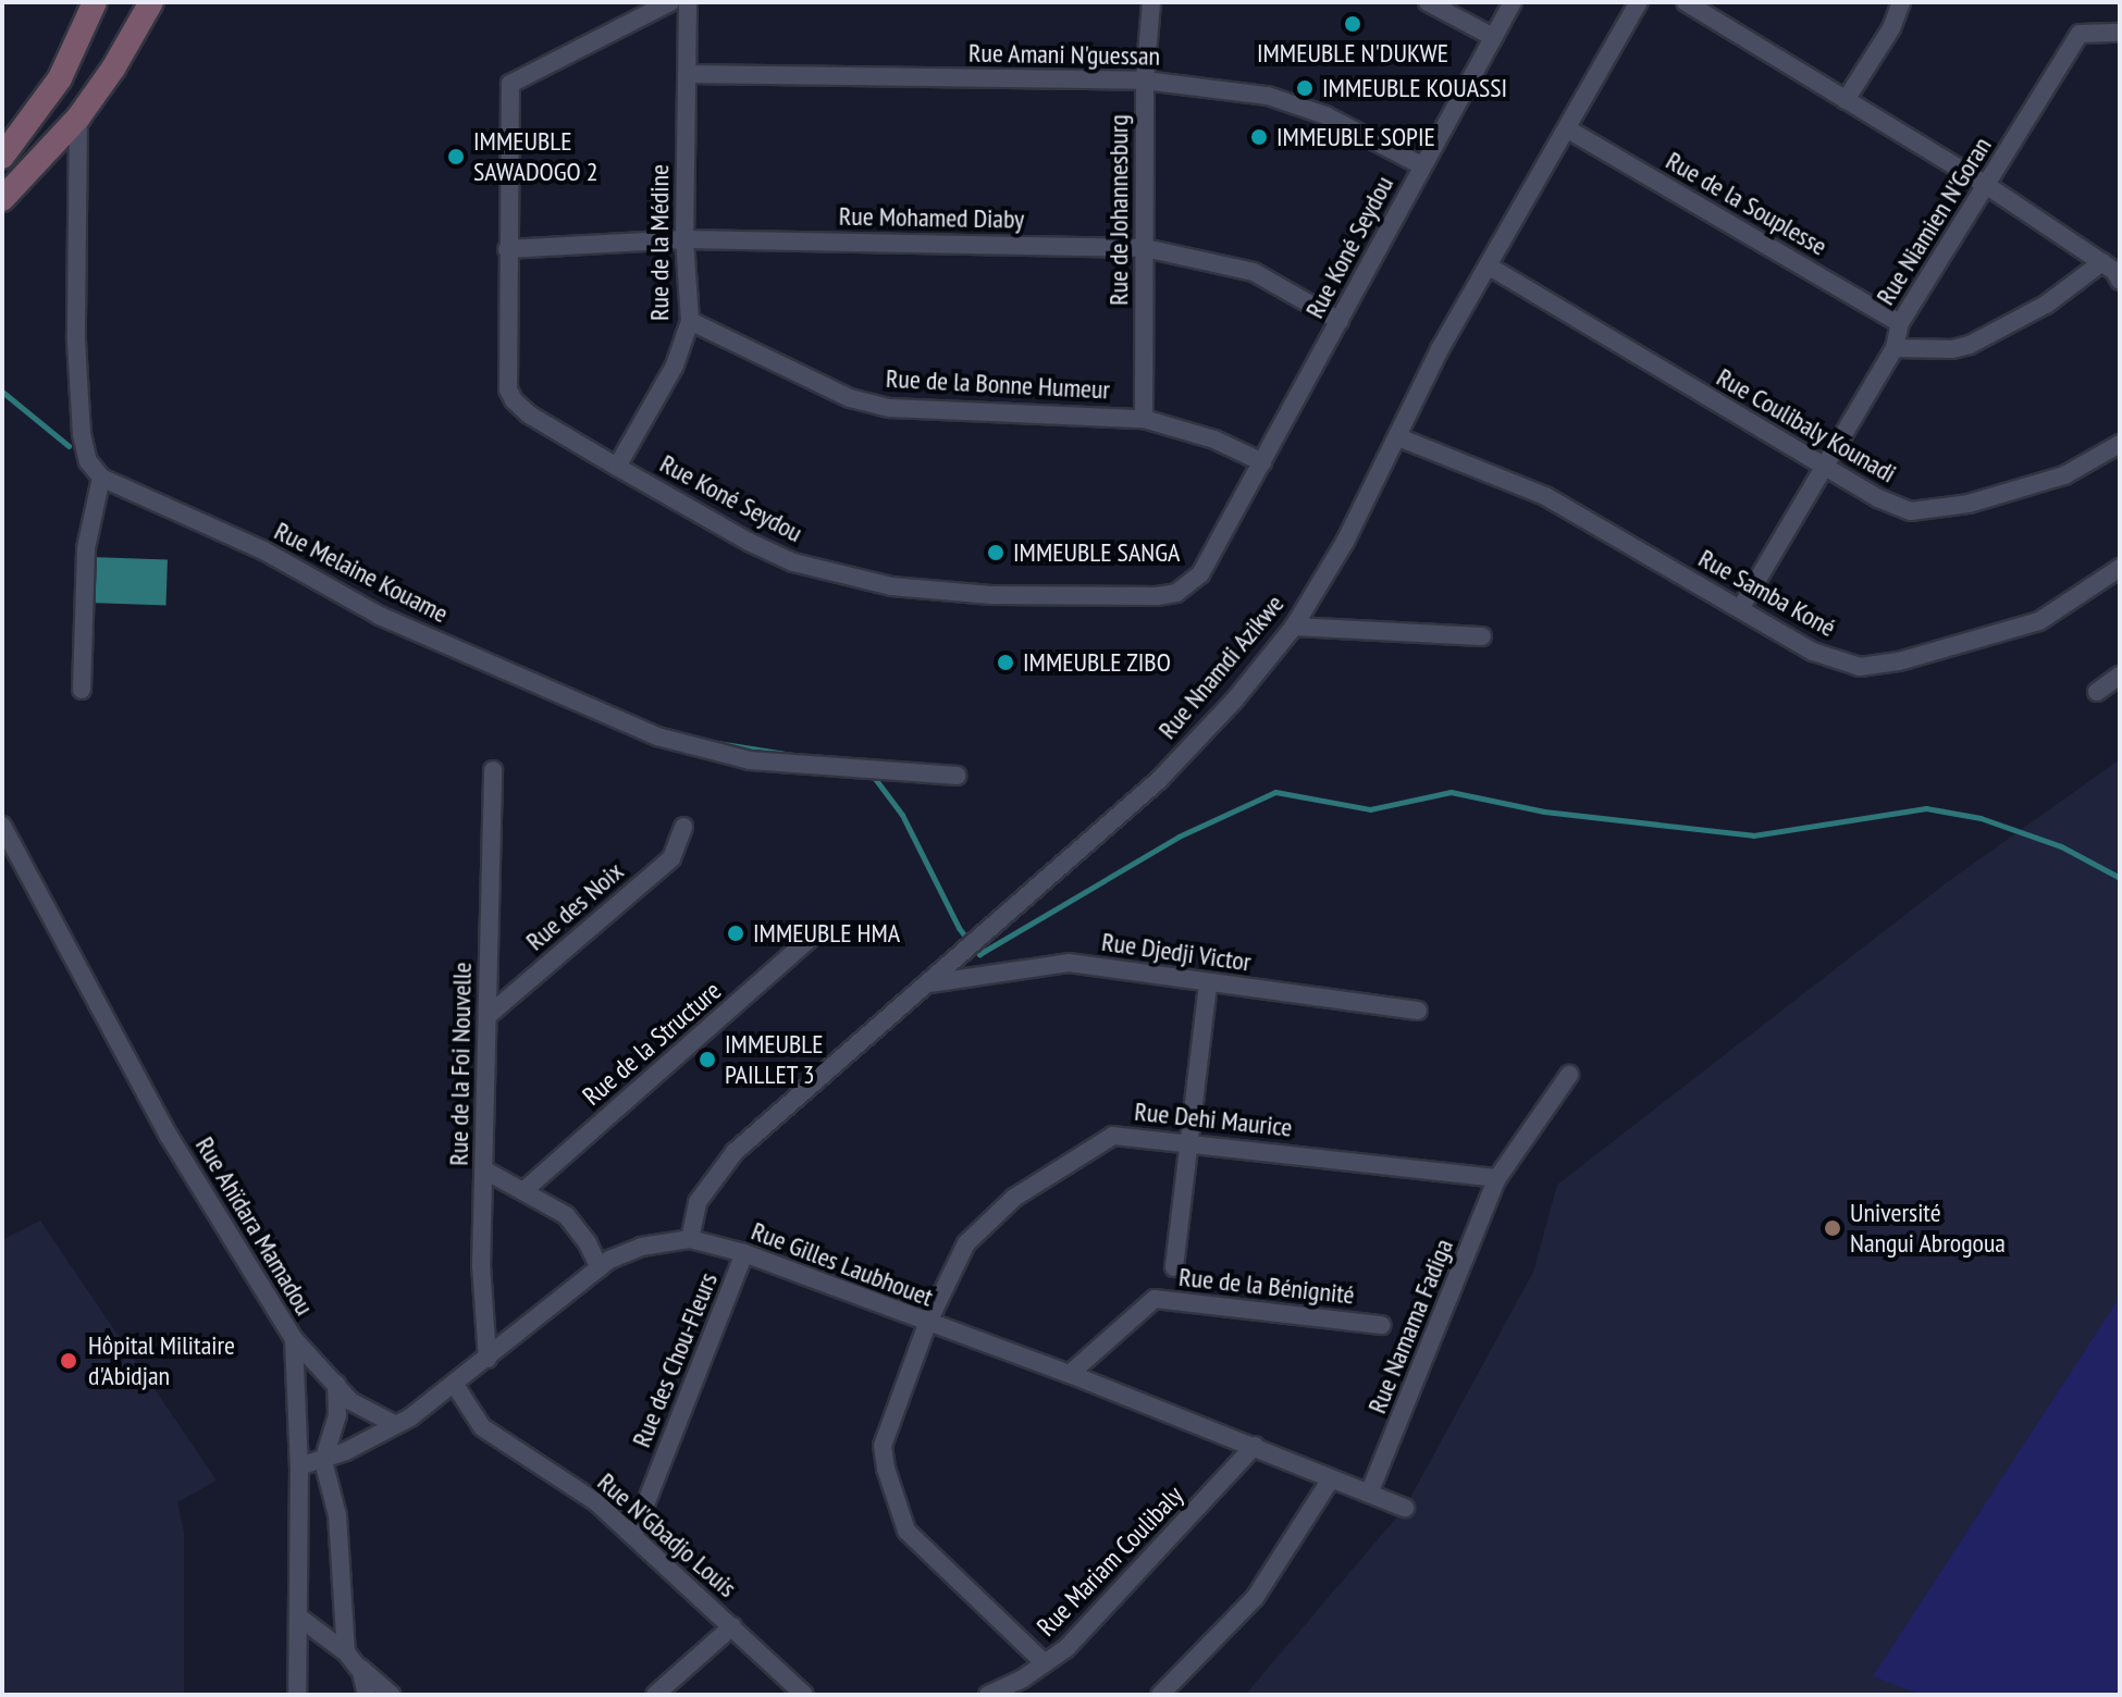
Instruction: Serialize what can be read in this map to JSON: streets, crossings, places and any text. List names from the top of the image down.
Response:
{
  "streets": {
    "street": [
      "Rue Amani N'guessan",
      "Rue de la Souplesse",
      "Rue de Johannesburg",
      "Rue Mohamed Diaby",
      "Rue Niamien N'Goran",
      "Rue de la Médine",
      "Rue Koné Seydou",
      "Rue de la Bonne Humeur",
      "Rue Coulibaly Kounadi",
      "Rue Melaine Kouame",
      "Rue Samba Koné",
      "Rue Nnamdi Azikwe",
      "Rue des Noix",
      "Rue Djedji Victor",
      "Rue de la Structure",
      "Rue de la Foi Nouvelle",
      "Rue Dehi Maurice",
      "Rue Ahïdara Mamadou",
      "Rue Gilles Laubhouet",
      "Rue de la Bénignité",
      "Rue Namama Fadiga",
      "Rue des Chou-Fleurs",
      "Rue N'Gbadjo Louis",
      "Rue Mariam Coulibaly"
    ]
  },
  "crossings": [
    ["Rue Amani N'guessan", "Rue de Johannesburg"],
    ["Rue Amani N'guessan", "Rue de la Médine"],
    ["Rue Amani N'guessan", "Rue Koné Seydou"],
    ["Rue de la Souplesse", "Rue Niamien N'Goran"],
    ["Rue de la Souplesse", "Rue Nnamdi Azikwe"],
    ["Rue de Johannesburg", "Rue Mohamed Diaby"],
    ["Rue de Johannesburg", "Rue de la Bonne Humeur"],
    ["Rue Mohamed Diaby", "Rue de la Médine"],
    ["Rue Mohamed Diaby", "Rue Koné Seydou"],
    ["Rue Niamien N'Goran", "Rue Coulibaly Kounadi"],
    ["Rue Niamien N'Goran", "Rue Samba Koné"],
    ["Rue de la Médine", "Rue Koné Seydou"],
    ["Rue de la Médine", "Rue de la Bonne Humeur"],
    ["Rue Koné Seydou", "Rue de la Bonne Humeur"],
    ["Rue Coulibaly Kounadi", "Rue Nnamdi Azikwe"],
    ["Rue Samba Koné", "Rue Nnamdi Azikwe"],
    ["Rue Nnamdi Azikwe", "Rue Djedji Victor"],
    ["Rue Nnamdi Azikwe", "Rue Gilles Laubhouet"],
    ["Rue des Noix", "Rue de la Foi Nouvelle"],
    ["Rue de la Foi Nouvelle", "Rue Gilles Laubhouet"],
    ["Rue Dehi Maurice", "Rue Gilles Laubhouet"],
    ["Rue Dehi Maurice", "Rue Namama Fadiga"],
    ["Rue Dehi Maurice", "Rue Mariam Coulibaly"],
    ["Rue Ahïdara Mamadou", "Rue Gilles Laubhouet"],
    ["Rue Gilles Laubhouet", "Rue de la Bénignité"],
    ["Rue Gilles Laubhouet", "Rue Namama Fadiga"],
    ["Rue Gilles Laubhouet", "Rue des Chou-Fleurs"],
    ["Rue Gilles Laubhouet", "Rue N'Gbadjo Louis"],
    ["Rue Gilles Laubhouet", "Rue Mariam Coulibaly"],
    ["Rue des Chou-Fleurs", "Rue N'Gbadjo Louis"]
  ],
  "places": [
    "IMMEUBLE N'DUKWE",
    "IMMEUBLE KOUASSI",
    "IMMEUBLE SOPIE",
    "IMMEUBLE SAWADOGO 2",
    "IMMEUBLE SANGA",
    "IMMEUBLE ZIBO",
    "IMMEUBLE HMA",
    "IMMEUBLE PAILLET 3",
    "Université Nangui Abrogoua",
    "Hôpital Militaire d'Abidjan"
  ]
}
